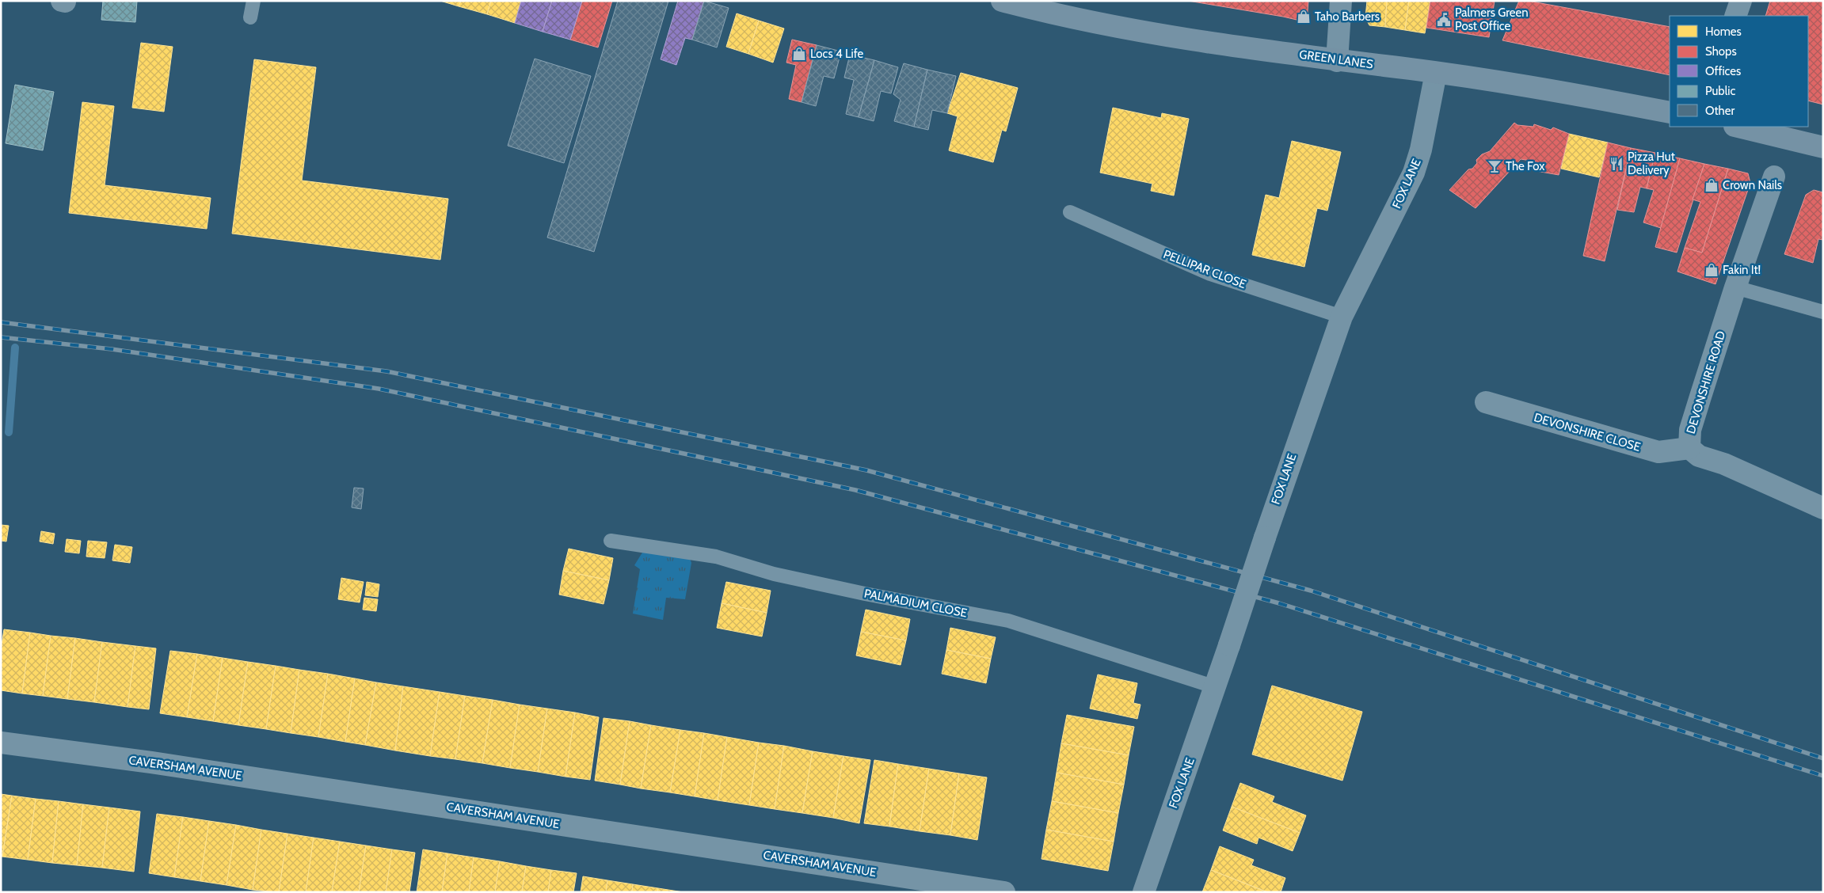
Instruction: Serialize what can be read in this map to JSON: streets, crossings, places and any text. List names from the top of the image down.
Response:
{
  "streets": {
    "main road": ["GREEN LANES"],
    "street": [
      "FOX LANE",
      "DEVONSHIRE ROAD",
      "DEVONSHIRE CLOSE",
      "CAVERSHAM AVENUE"
    ],
    "lane": ["PELLIPAR CLOSE", "PALMADIUM CLOSE"]
  },
  "crossings": [
    ["GREEN LANES", "FOX LANE"],
    ["FOX LANE", "PELLIPAR CLOSE"],
    ["FOX LANE", "PALMADIUM CLOSE"],
    ["DEVONSHIRE ROAD", "DEVONSHIRE CLOSE"]
  ],
  "places": {
    "shop": [
      "Taho Barbers",
      "Locs 4 Life",
      "Crown Nails",
      "Fakin It!"
    ],
    "public building": ["Palmers Green Post Office"],
    "restaurant": ["Pizza Hut Delivery"],
    "bar": ["The Fox"]
  },
  "legend": [
    "Homes",
    "Shops",
    "Offices",
    "Public",
    "Other"
  ]
}
